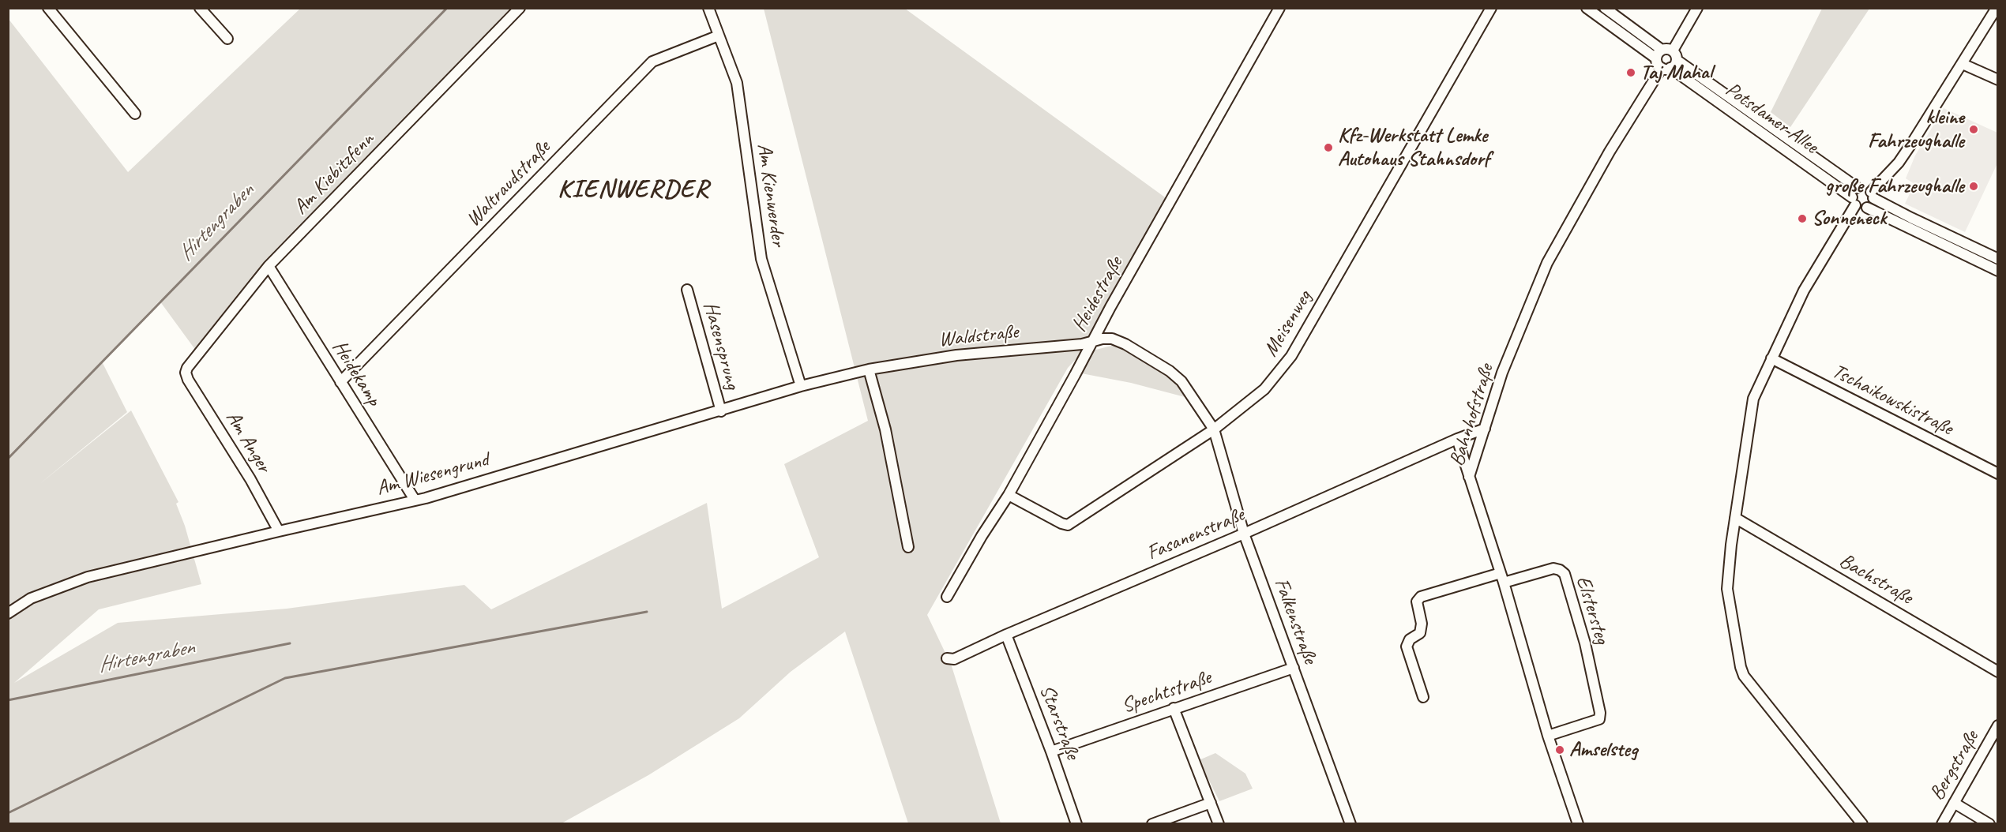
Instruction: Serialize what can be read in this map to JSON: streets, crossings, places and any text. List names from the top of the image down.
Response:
{
  "streets": {
    "street": [
      "Potsdamer Allee",
      "Am Kiebitzfenn",
      "Waltraudstraße",
      "Am Kienwerder",
      "Heidestraße",
      "Meisenweg",
      "Waldstraße",
      "Hasensprung",
      "Heidekamp",
      "Tschaikowskistraße",
      "Bahnhofstraße",
      "Am Anger",
      "Am Wiesengrund",
      "Fasanenstraße",
      "Bachstraße",
      "Elstersteg",
      "Falkenstraße",
      "Spechtstraße",
      "Starstraße",
      "Bergstraße"
    ]
  },
  "crossings": [
    ["Potsdamer Allee", "Bahnhofstraße"],
    ["Am Kiebitzfenn", "Heidekamp"],
    ["Am Kiebitzfenn", "Am Anger"],
    ["Waltraudstraße", "Am Kienwerder"],
    ["Waltraudstraße", "Heidekamp"],
    ["Am Kienwerder", "Am Wiesengrund"],
    ["Heidestraße", "Meisenweg"],
    ["Heidestraße", "Waldstraße"],
    ["Meisenweg", "Waldstraße"],
    ["Meisenweg", "Falkenstraße"],
    ["Waldstraße", "Am Wiesengrund"],
    ["Waldstraße", "Falkenstraße"],
    ["Hasensprung", "Am Wiesengrund"],
    ["Heidekamp", "Am Wiesengrund"],
    ["Bahnhofstraße", "Fasanenstraße"],
    ["Bahnhofstraße", "Elstersteg"],
    ["Am Anger", "Am Wiesengrund"],
    ["Fasanenstraße", "Falkenstraße"],
    ["Fasanenstraße", "Starstraße"],
    ["Falkenstraße", "Spechtstraße"],
    ["Spechtstraße", "Starstraße"]
  ],
  "districts": ["KIENWERDER"],
  "water": ["Hirtengraben"],
  "places": [
    "Taj Mahal",
    "kleine Fahrzeughalle",
    "Kfz-Werkstatt Lemke Autohaus Stahnsdorf",
    "große Fahrzeughalle",
    "Sonneneck",
    "Amselsteg"
  ]
}
